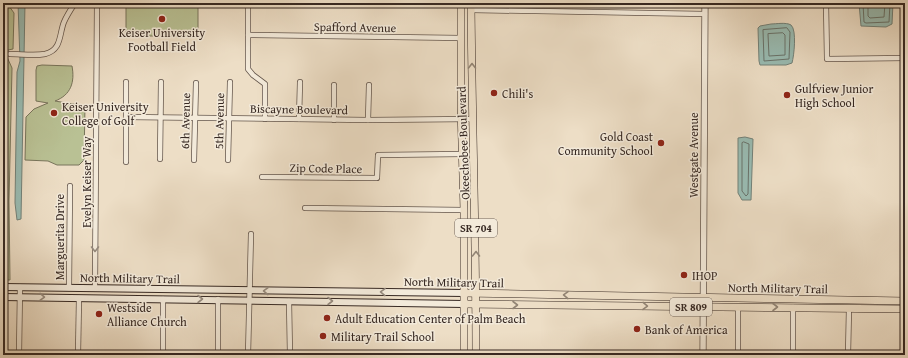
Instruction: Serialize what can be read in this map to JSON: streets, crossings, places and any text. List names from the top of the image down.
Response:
{
  "streets": {
    "main road": [
      "Okeechobee Boulevard",
      "SR 704",
      "North Military Trail",
      "SR 809"
    ],
    "street": [
      "Spafford Avenue",
      "Biscayne Boulevard",
      "6th Avenue",
      "5th Avenue",
      "Westgate Avenue",
      "Zip Code Place",
      "Evelyn Keiser Way",
      "Marguerita Drive"
    ]
  },
  "crossings": [
    ["Spafford Avenue", "Okeechobee Boulevard"],
    ["Biscayne Boulevard", "6th Avenue"],
    ["Biscayne Boulevard", "5th Avenue"],
    ["Biscayne Boulevard", "Okeechobee Boulevard"],
    ["Okeechobee Boulevard", "Zip Code Place"],
    ["Okeechobee Boulevard", "North Military Trail"],
    ["Westgate Avenue", "North Military Trail"],
    ["Evelyn Keiser Way", "North Military Trail"],
    ["Marguerita Drive", "North Military Trail"]
  ],
  "one_way": ["Evelyn Keiser Way"],
  "places": [
    "Keiser University Football Field",
    "Chili's",
    "Gulfview Junior High School",
    "Keiser University College of Golf",
    "Gold Coast Community School",
    "IHOP",
    "Westside Alliance Church",
    "Adult Education Center of Palm Beach",
    "Bank of America",
    "Military Trail School"
  ]
}
